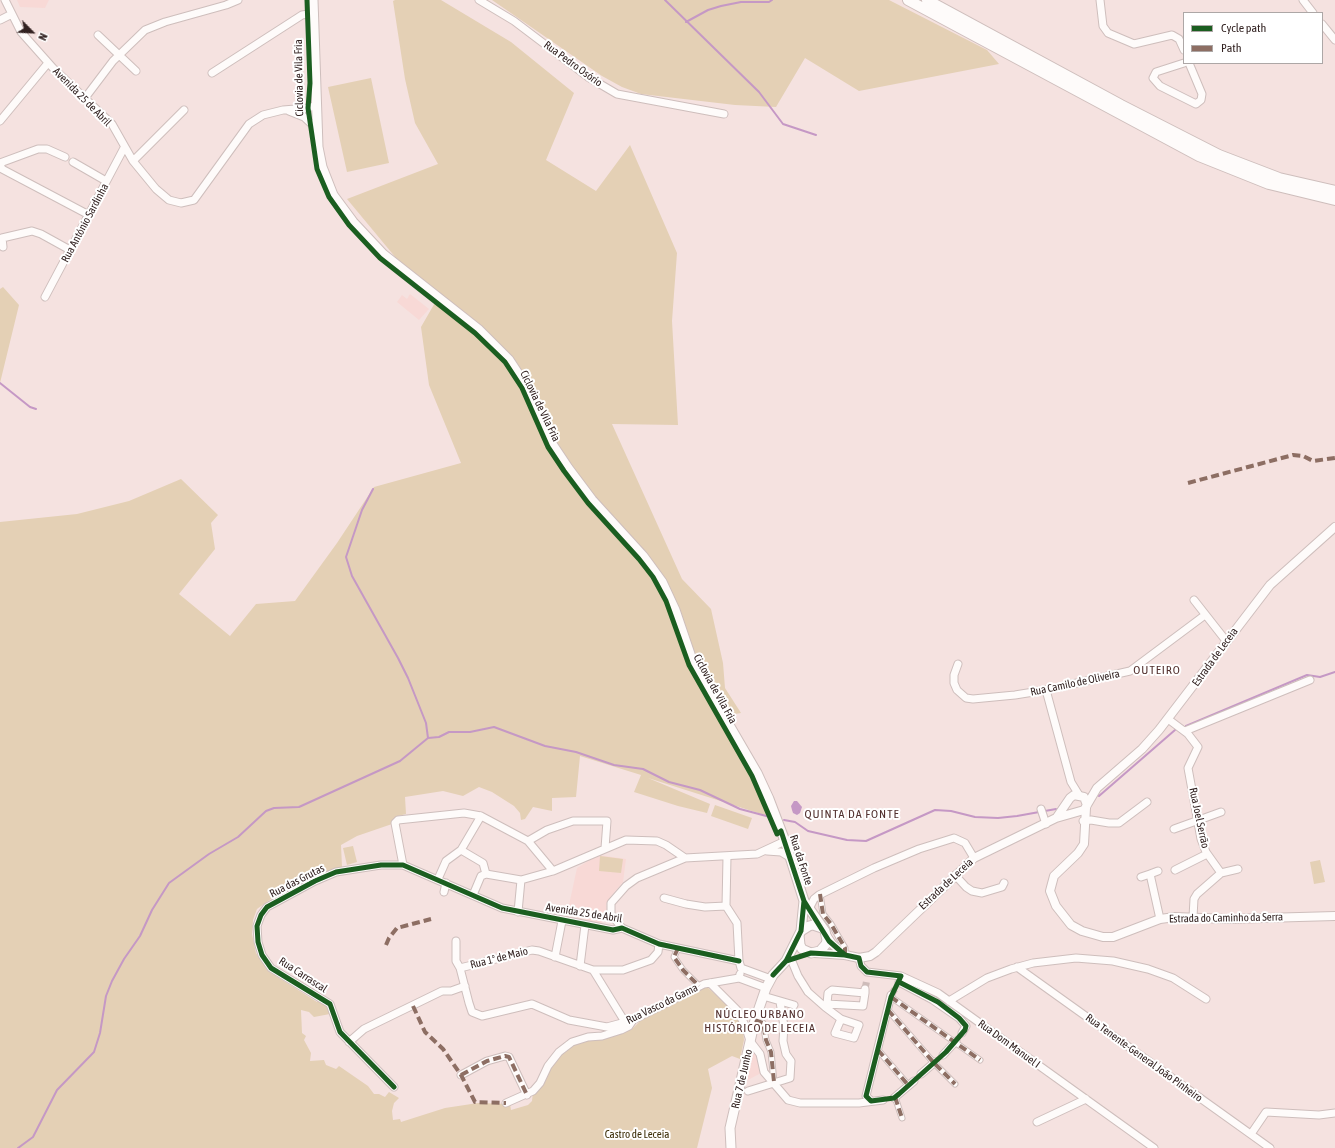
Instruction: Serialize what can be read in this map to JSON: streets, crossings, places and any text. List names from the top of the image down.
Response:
{
  "streets": {
    "main road": ["Rua da Fonte", "Rua 7 de Junho"],
    "street": [
      "Rua Pedro Osório",
      "Avenida 25 de Abril",
      "Rua António Sardinha",
      "Estrada de Leceia",
      "Rua Camilo de Oliveira",
      "Rua Joel Serrão",
      "Rua das Grutas",
      "Estrada do Caminho da Serra",
      "Rua 1º de Maio",
      "Rua Carrascal",
      "Rua Vasco da Gama",
      "Rua Dom Manuel I",
      "Rua Tenente-General João Pinheiro"
    ],
    "cycle path": ["Ciclovia de Vila Fria"]
  },
  "crossings": [
    ["Avenida 25 de Abril", "Rua António Sardinha"],
    ["Avenida 25 de Abril", "Rua da Fonte"],
    ["Avenida 25 de Abril", "Rua das Grutas"],
    ["Avenida 25 de Abril", "Rua 1º de Maio"],
    ["Avenida 25 de Abril", "Rua 7 de Junho"],
    ["Estrada de Leceia", "Rua Joel Serrão"],
    ["Estrada de Leceia", "Estrada do Caminho da Serra"],
    ["Estrada de Leceia", "Rua Dom Manuel I"],
    ["Rua das Grutas", "Rua Carrascal"],
    ["Rua 1º de Maio", "Rua Vasco da Gama"]
  ],
  "districts": ["OUTEIRO", "QUINTA DA FONTE", "NÚCLEO URBANO HISTÓRICO DE LECEIA"],
  "parks": ["Castro de Leceia"],
  "legend": ["Cycle path", "Path"],
  "north": "bottom right"
}
